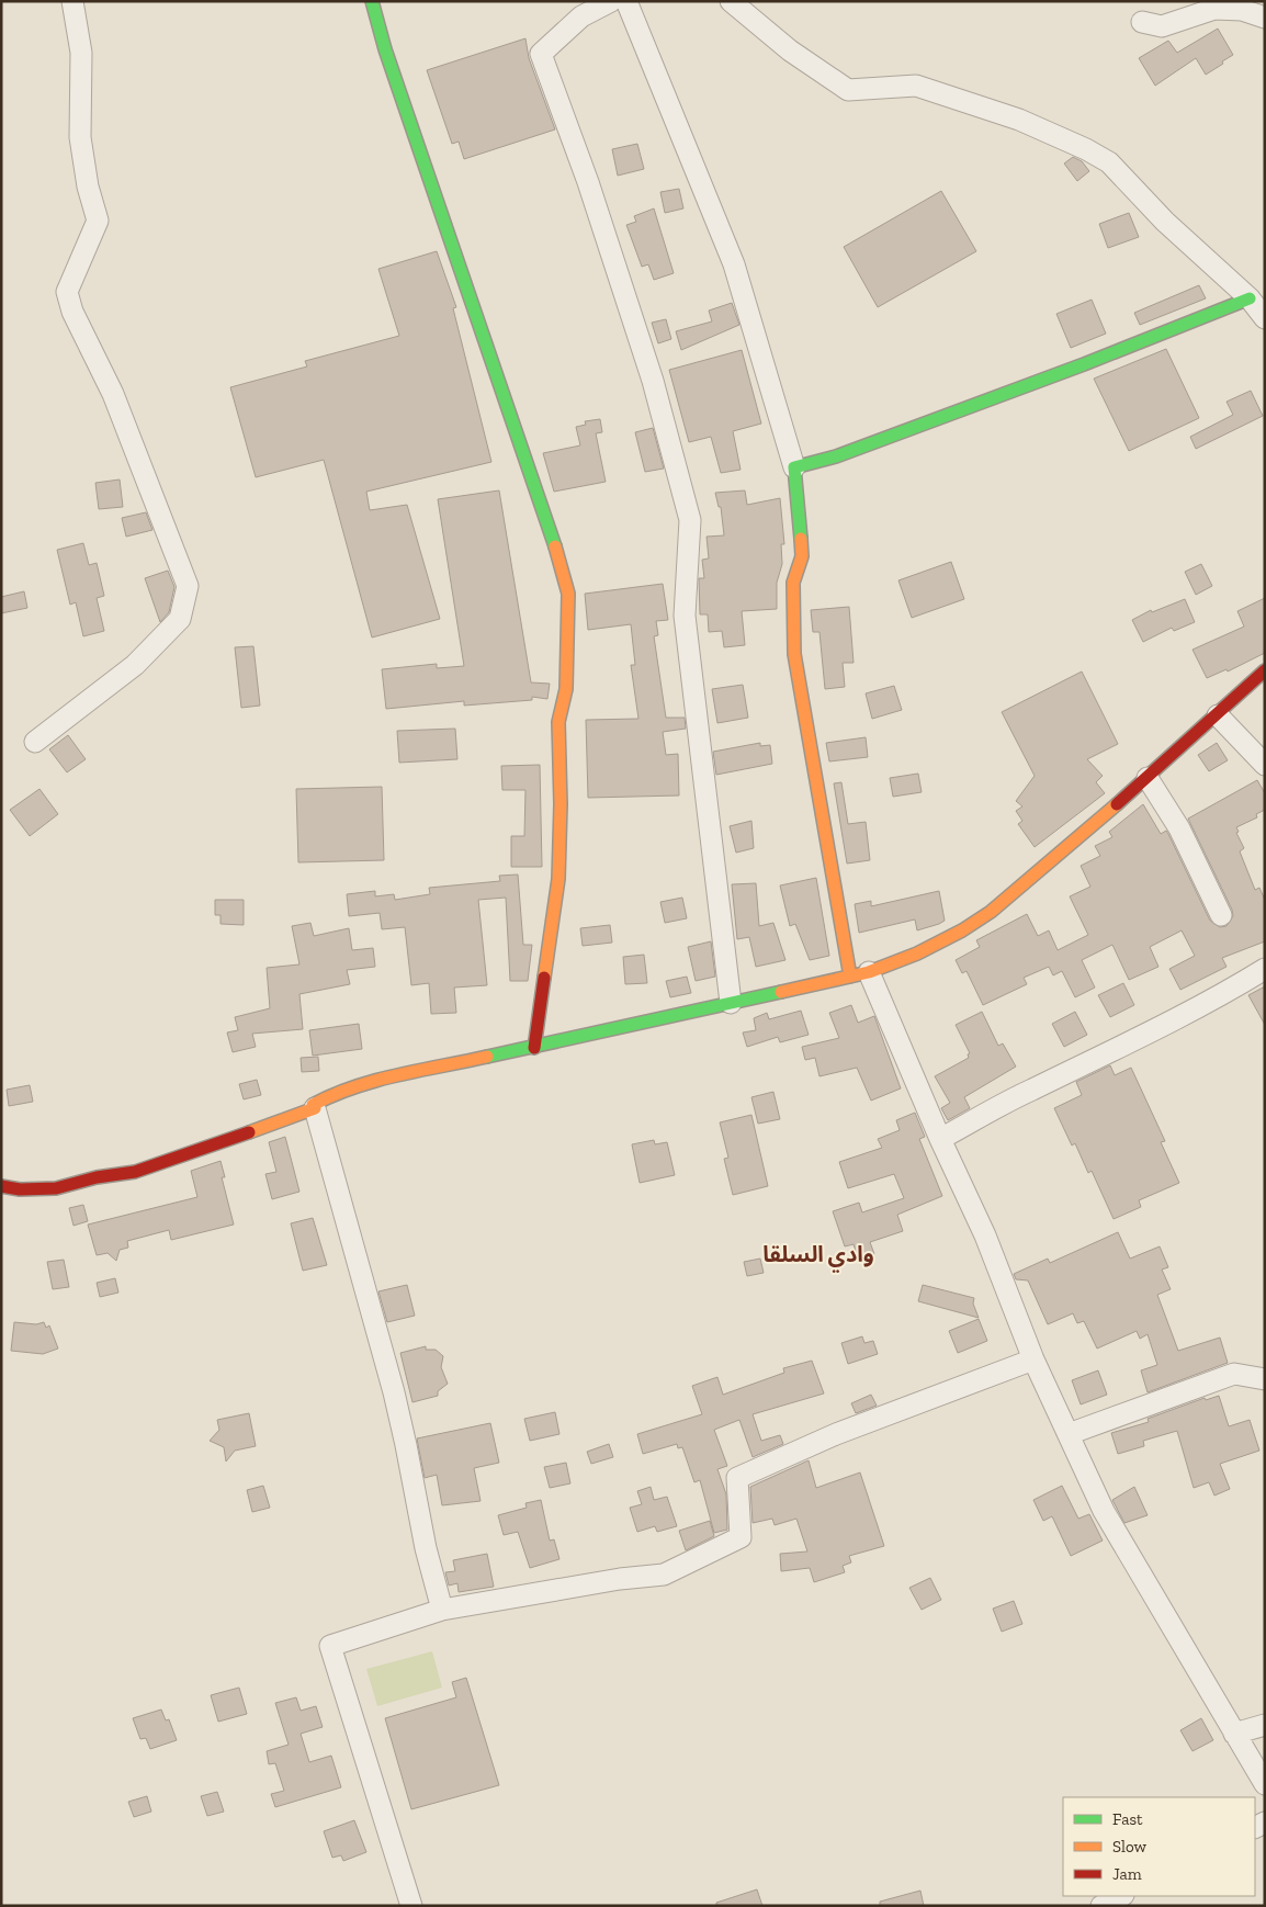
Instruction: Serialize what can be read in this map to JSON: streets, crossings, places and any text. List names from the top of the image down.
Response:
{
  "districts": ["وادي السلقا"],
  "legend": ["Fast", "Slow", "Jam"]
}
